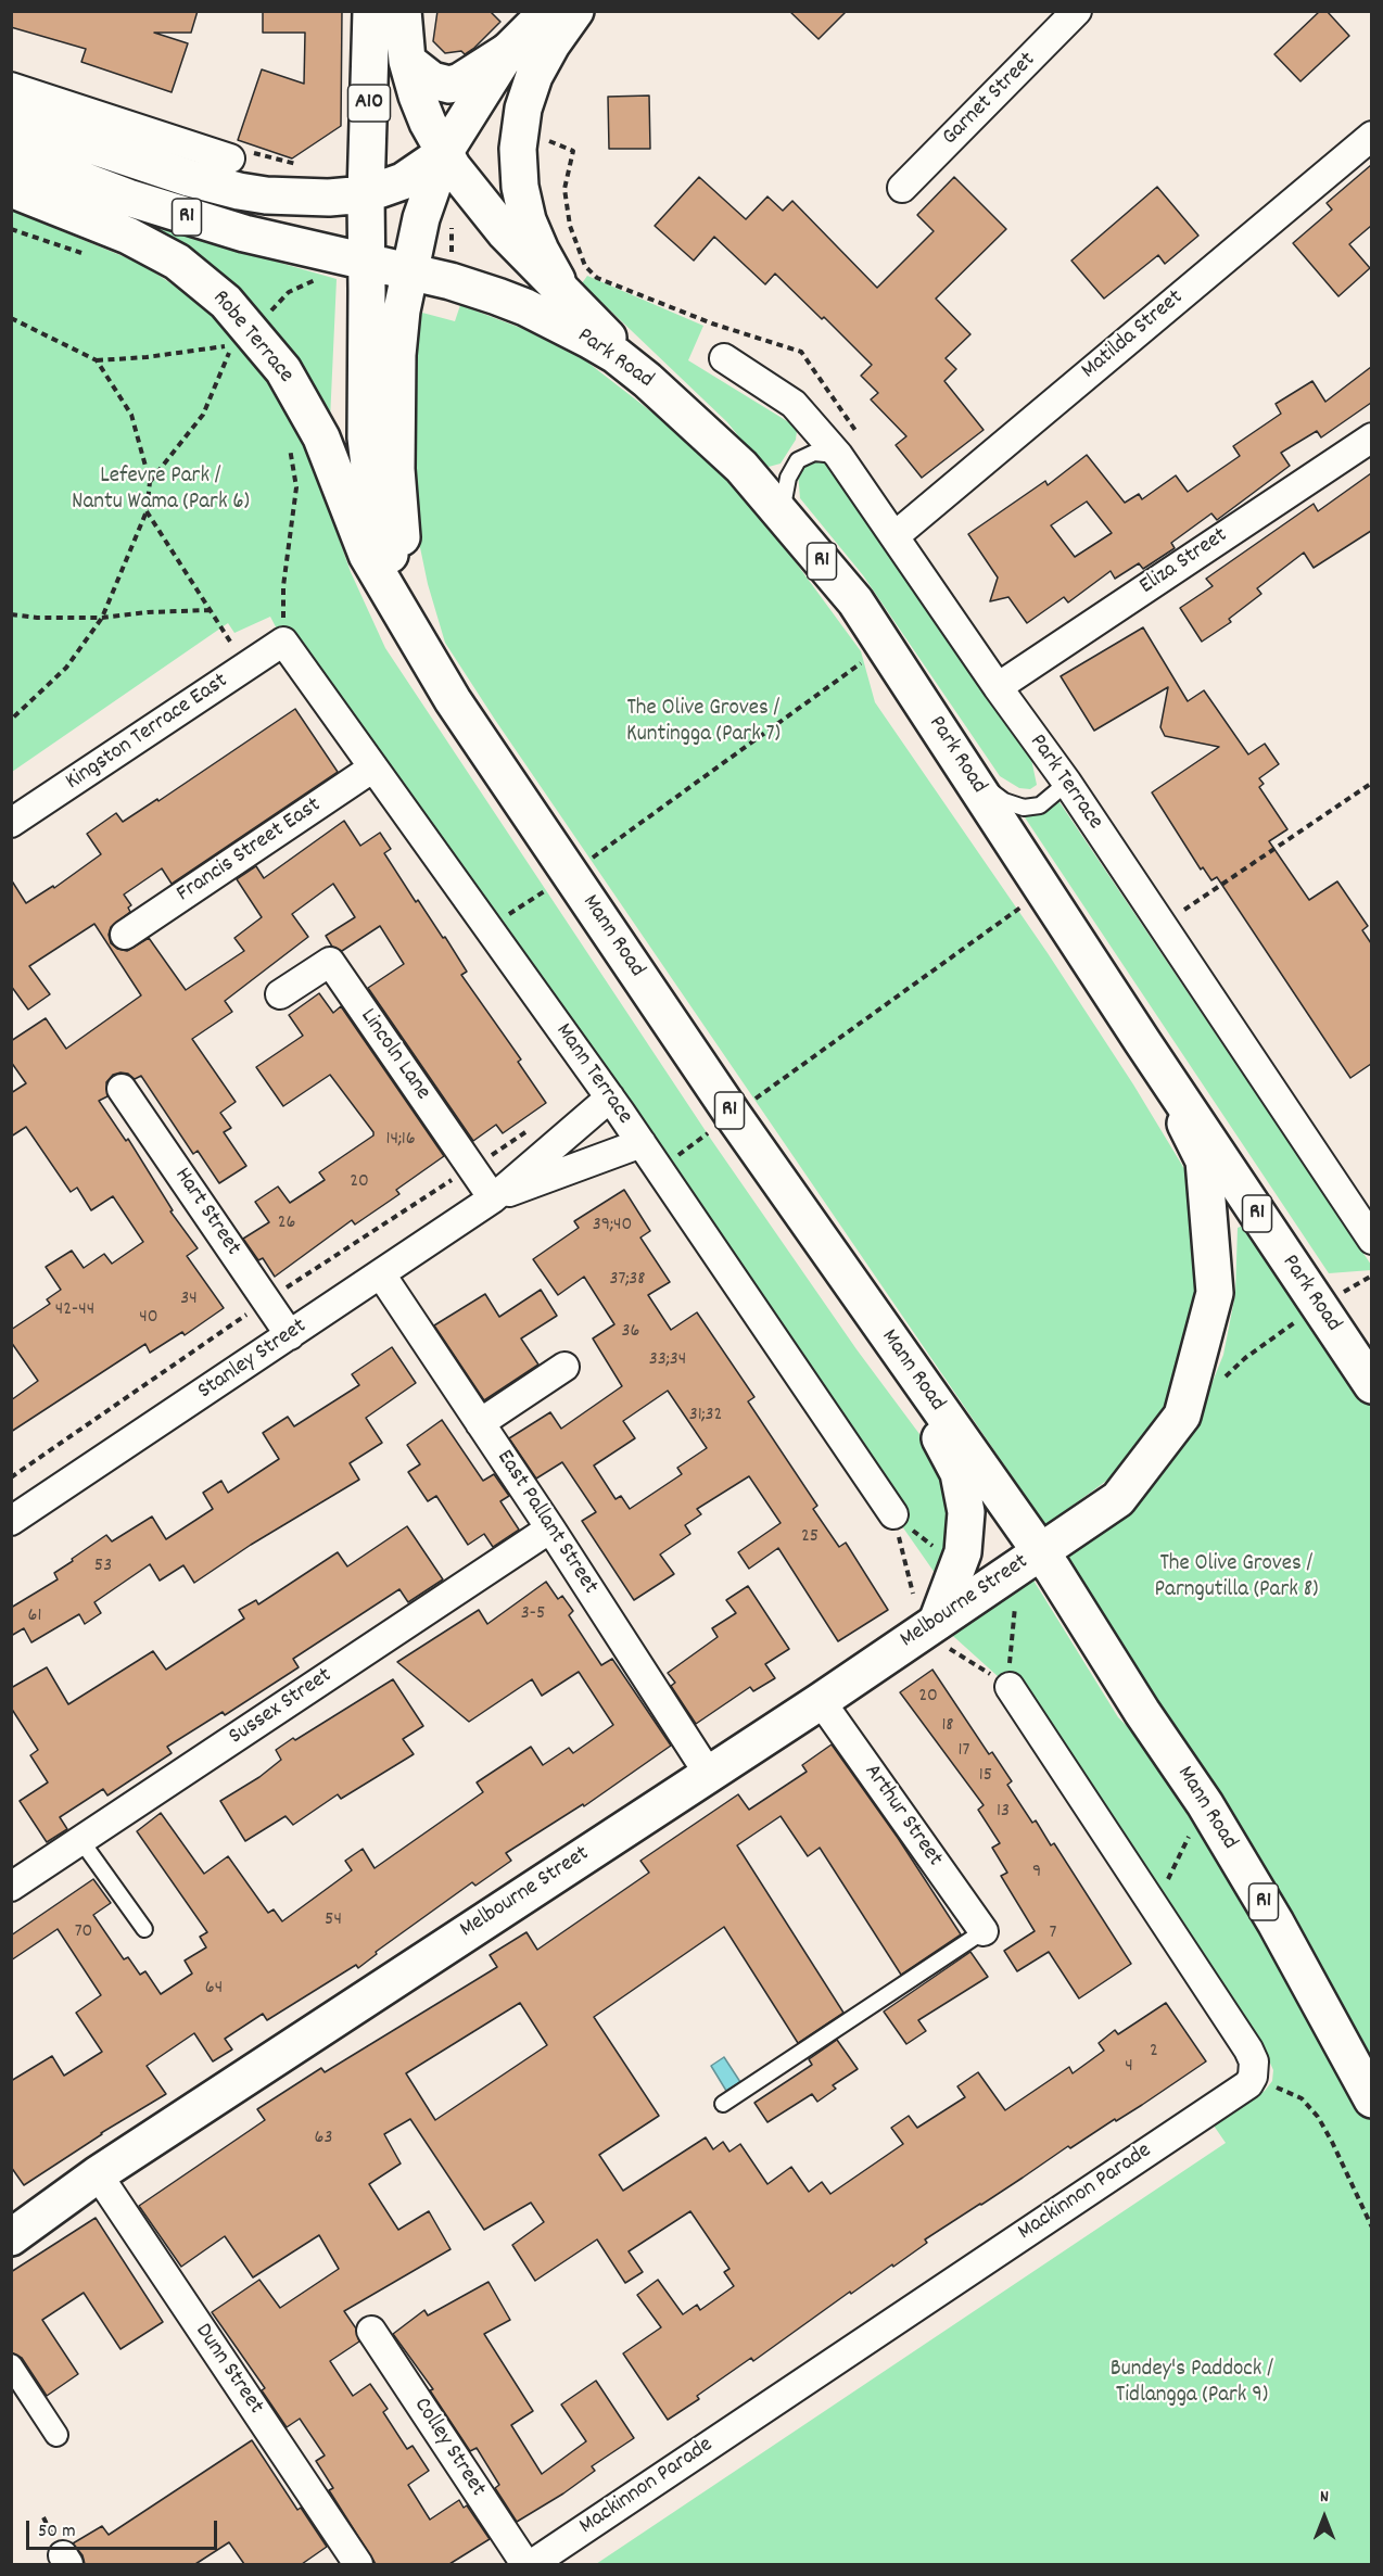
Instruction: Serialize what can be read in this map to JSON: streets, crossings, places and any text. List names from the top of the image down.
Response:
{
  "streets": {
    "main road": [
      "A10",
      "R1",
      "Robe Terrace",
      "Park Road",
      "Mann Road",
      "Melbourne Street"
    ],
    "street": [
      "Garnet Street",
      "Matilda Street",
      "Eliza Street",
      "Kingston Terrace East",
      "Park Terrace",
      "Francis Street East",
      "Lincoln Lane",
      "Mann Terrace",
      "Hart Street",
      "Stanley Street",
      "East Pallant Street",
      "Sussex Street",
      "Arthur Street",
      "Mackinnon Parade",
      "Dunn Street",
      "Colley Street"
    ]
  },
  "crossings": [
    ["R1", "Park Road"],
    ["Matilda Street", "Park Terrace"],
    ["Robe Terrace", "Mann Road"],
    ["Park Road", "Melbourne Street"],
    ["Eliza Street", "Park Terrace"],
    ["Kingston Terrace East", "Mann Terrace"],
    ["Francis Street East", "Mann Terrace"],
    ["Mann Road", "Melbourne Street"],
    ["Lincoln Lane", "Stanley Street"],
    ["Mann Terrace", "Stanley Street"],
    ["Hart Street", "Stanley Street"],
    ["Stanley Street", "East Pallant Street"],
    ["East Pallant Street", "Melbourne Street"],
    ["East Pallant Street", "Sussex Street"],
    ["Melbourne Street", "Arthur Street"],
    ["Melbourne Street", "Dunn Street"]
  ],
  "parks": [
    "Lefevre Park / Nantu Wama (Park 6)",
    "The Olive Groves / Kuntingga (Park 7)",
    "The Olive Groves / Parngutilla (Park 8)",
    "Bundey's Paddock / Tidlangga (Park 9)"
  ],
  "house_numbers": [
    "14;16",
    "20",
    "26",
    "39;40",
    "37;38",
    "34",
    "42-44",
    "40",
    "36",
    "33;34",
    "31;32",
    "25",
    "53",
    "3-5",
    "61",
    "20",
    "18",
    "17",
    "15",
    "13",
    "9",
    "54",
    "70",
    "7",
    "64",
    "2",
    "4",
    "63"
  ],
  "scale_bar": "50 m",
  "north": "top"
}
